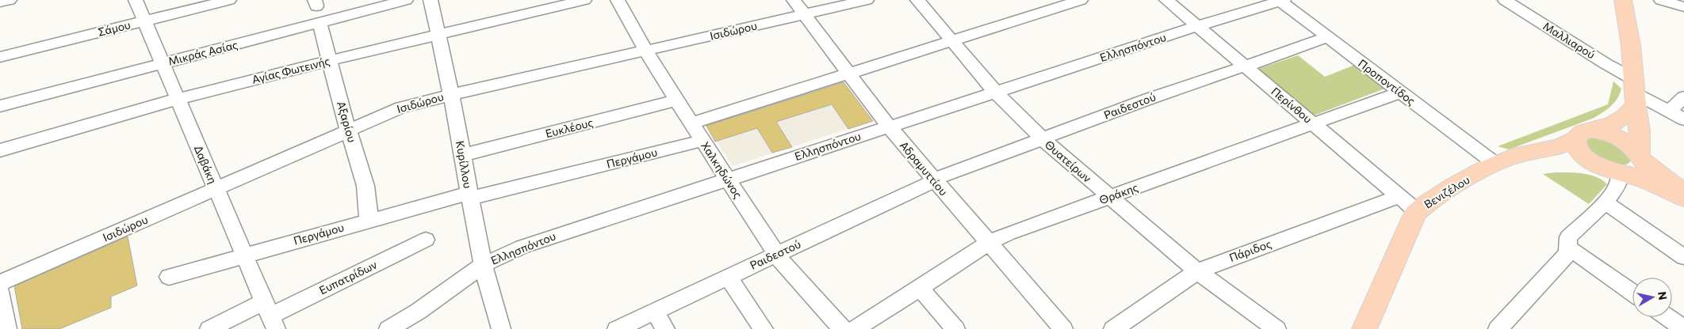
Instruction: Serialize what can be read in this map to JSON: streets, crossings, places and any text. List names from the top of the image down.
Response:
{
  "streets": {
    "main road": ["Βενιζέλου"],
    "street": [
      "Σάμου",
      "Ισιδώρου",
      "Μαλλιαρού",
      "Ελλησπόντου",
      "Μικράς Ασίας",
      "Αγίας Φωτεινής",
      "Προποντίδος",
      "Περίνθου",
      "Ραιδεστού",
      "Αξαρίου",
      "Ευκλέους",
      "Περγάμου",
      "Θυατείρων",
      "Δαβάκη",
      "Κυρίλλου",
      "Αδραμυττίου",
      "Χαλκηδώνος",
      "Θράκης",
      "Πάριδος",
      "Ευπατρίδων"
    ]
  },
  "crossings": [
    ["Σάμου", "Δαβάκη"],
    ["Ισιδώρου", "Αξαρίου"],
    ["Ισιδώρου", "Δαβάκη"],
    ["Ισιδώρου", "Κυρίλλου"],
    ["Ισιδώρου", "Αδραμυττίου"],
    ["Ισιδώρου", "Χαλκηδώνος"],
    ["Μαλλιαρού", "Βενιζέλου"],
    ["Ελλησπόντου", "Προποντίδος"],
    ["Ελλησπόντου", "Περίνθου"],
    ["Ελλησπόντου", "Θυατείρων"],
    ["Ελλησπόντου", "Κυρίλλου"],
    ["Ελλησπόντου", "Αδραμυττίου"],
    ["Ελλησπόντου", "Χαλκηδώνος"],
    ["Μικράς Ασίας", "Αξαρίου"],
    ["Μικράς Ασίας", "Δαβάκη"],
    ["Αγίας Φωτεινής", "Αξαρίου"],
    ["Αγίας Φωτεινής", "Δαβάκη"],
    ["Αγίας Φωτεινής", "Κυρίλλου"],
    ["Προποντίδος", "Ραιδεστού"],
    ["Προποντίδος", "Βενιζέλου"],
    ["Προποντίδος", "Θράκης"],
    ["Περίνθου", "Ραιδεστού"],
    ["Περίνθου", "Βενιζέλου"],
    ["Περίνθου", "Θράκης"],
    ["Περίνθου", "Πάριδος"],
    ["Ραιδεστού", "Θυατείρων"],
    ["Ραιδεστού", "Αδραμυττίου"],
    ["Ραιδεστού", "Χαλκηδώνος"],
    ["Αξαρίου", "Περγάμου"],
    ["Ευκλέους", "Κυρίλλου"],
    ["Ευκλέους", "Χαλκηδώνος"],
    ["Περγάμου", "Δαβάκη"],
    ["Περγάμου", "Κυρίλλου"],
    ["Περγάμου", "Χαλκηδώνος"],
    ["Θυατείρων", "Θράκης"],
    ["Θυατείρων", "Πάριδος"],
    ["Δαβάκη", "Ευπατρίδων"],
    ["Αδραμυττίου", "Θράκης"]
  ],
  "north": "right"
}
